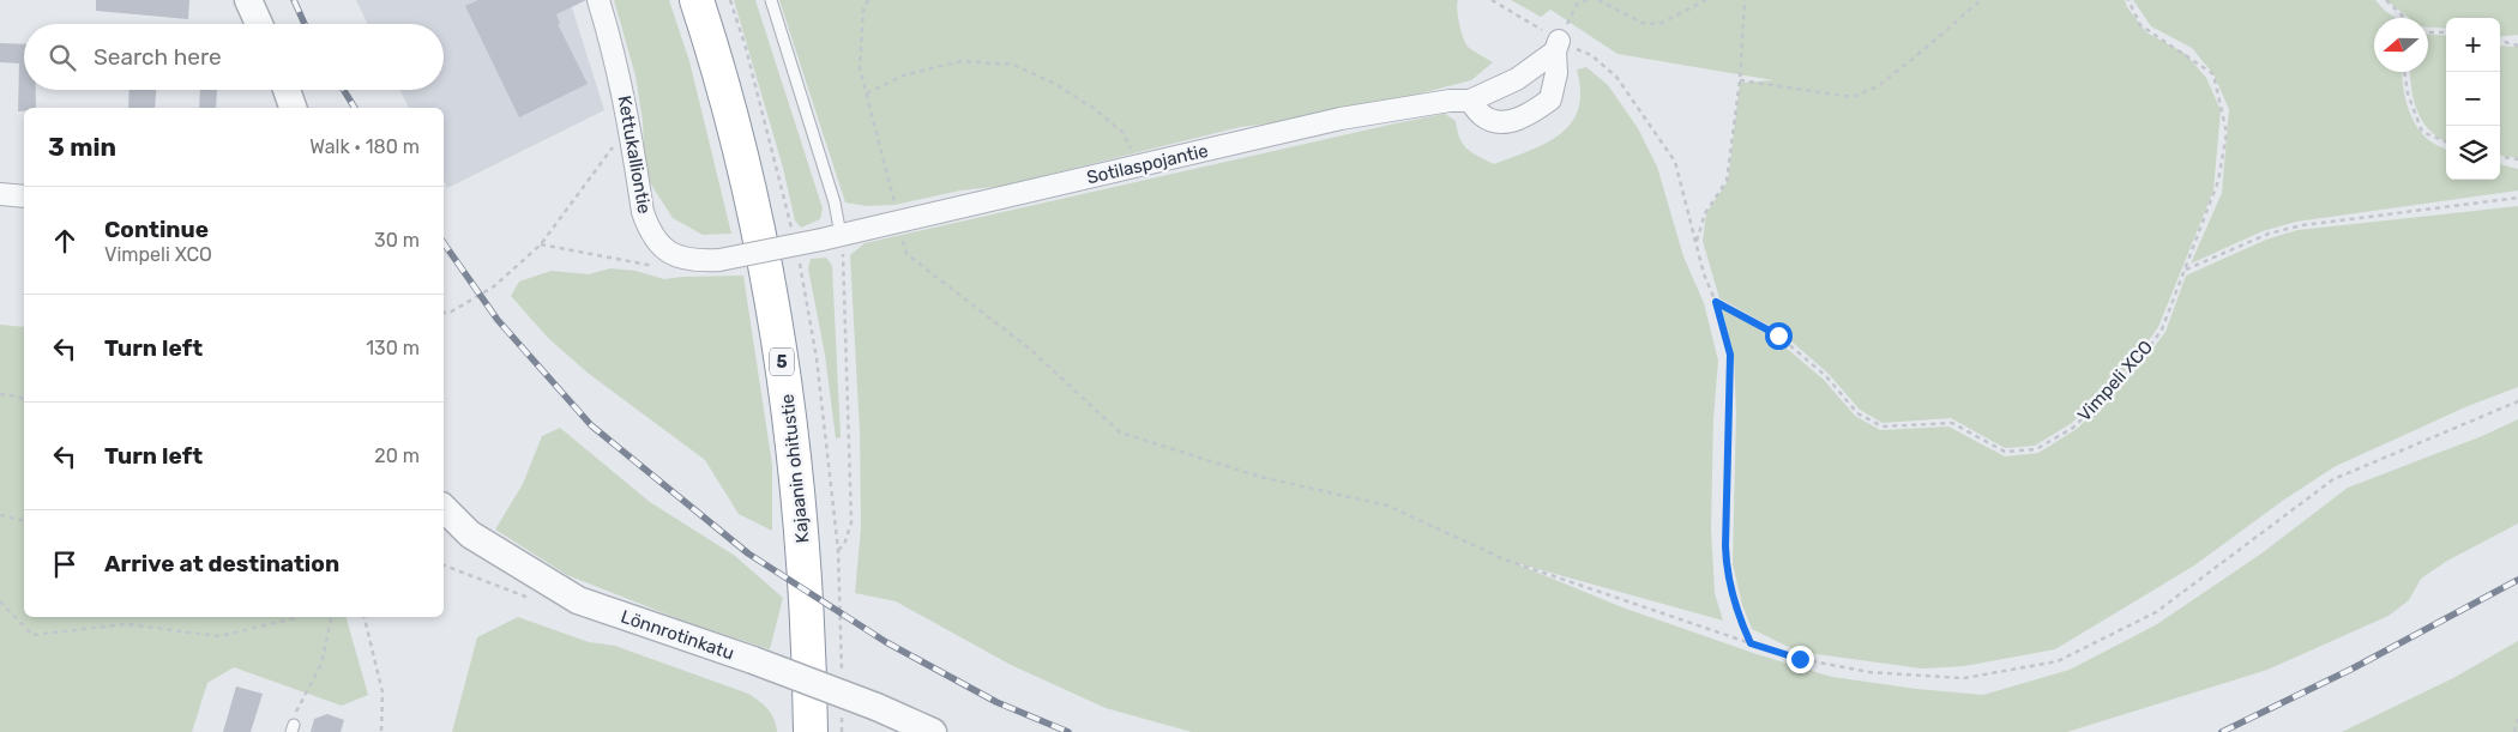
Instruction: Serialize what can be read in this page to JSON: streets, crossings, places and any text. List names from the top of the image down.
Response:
{
  "streets": {
    "highway": ["5", "Kajaanin ohitustie"],
    "street": ["Kettukalliontie", "Sotilaspojantie", "Lönnrotinkatu"],
    "path": ["Vimpeli XCO"]
  },
  "crossings": [
    ["Kettukalliontie", "Sotilaspojantie"]
  ],
  "north": "left",
  "page": {
    "map_buttons": ["+", "−"],
    "search": "Search here",
    "heading": ["3 min", "Walk · 180 m"],
    "list": [
      ["Continue", "Vimpeli XCO", "30 m"],
      ["Turn left", "130 m"],
      ["Turn left", "20 m"],
      "Arrive at destination"
    ]
  }
}
